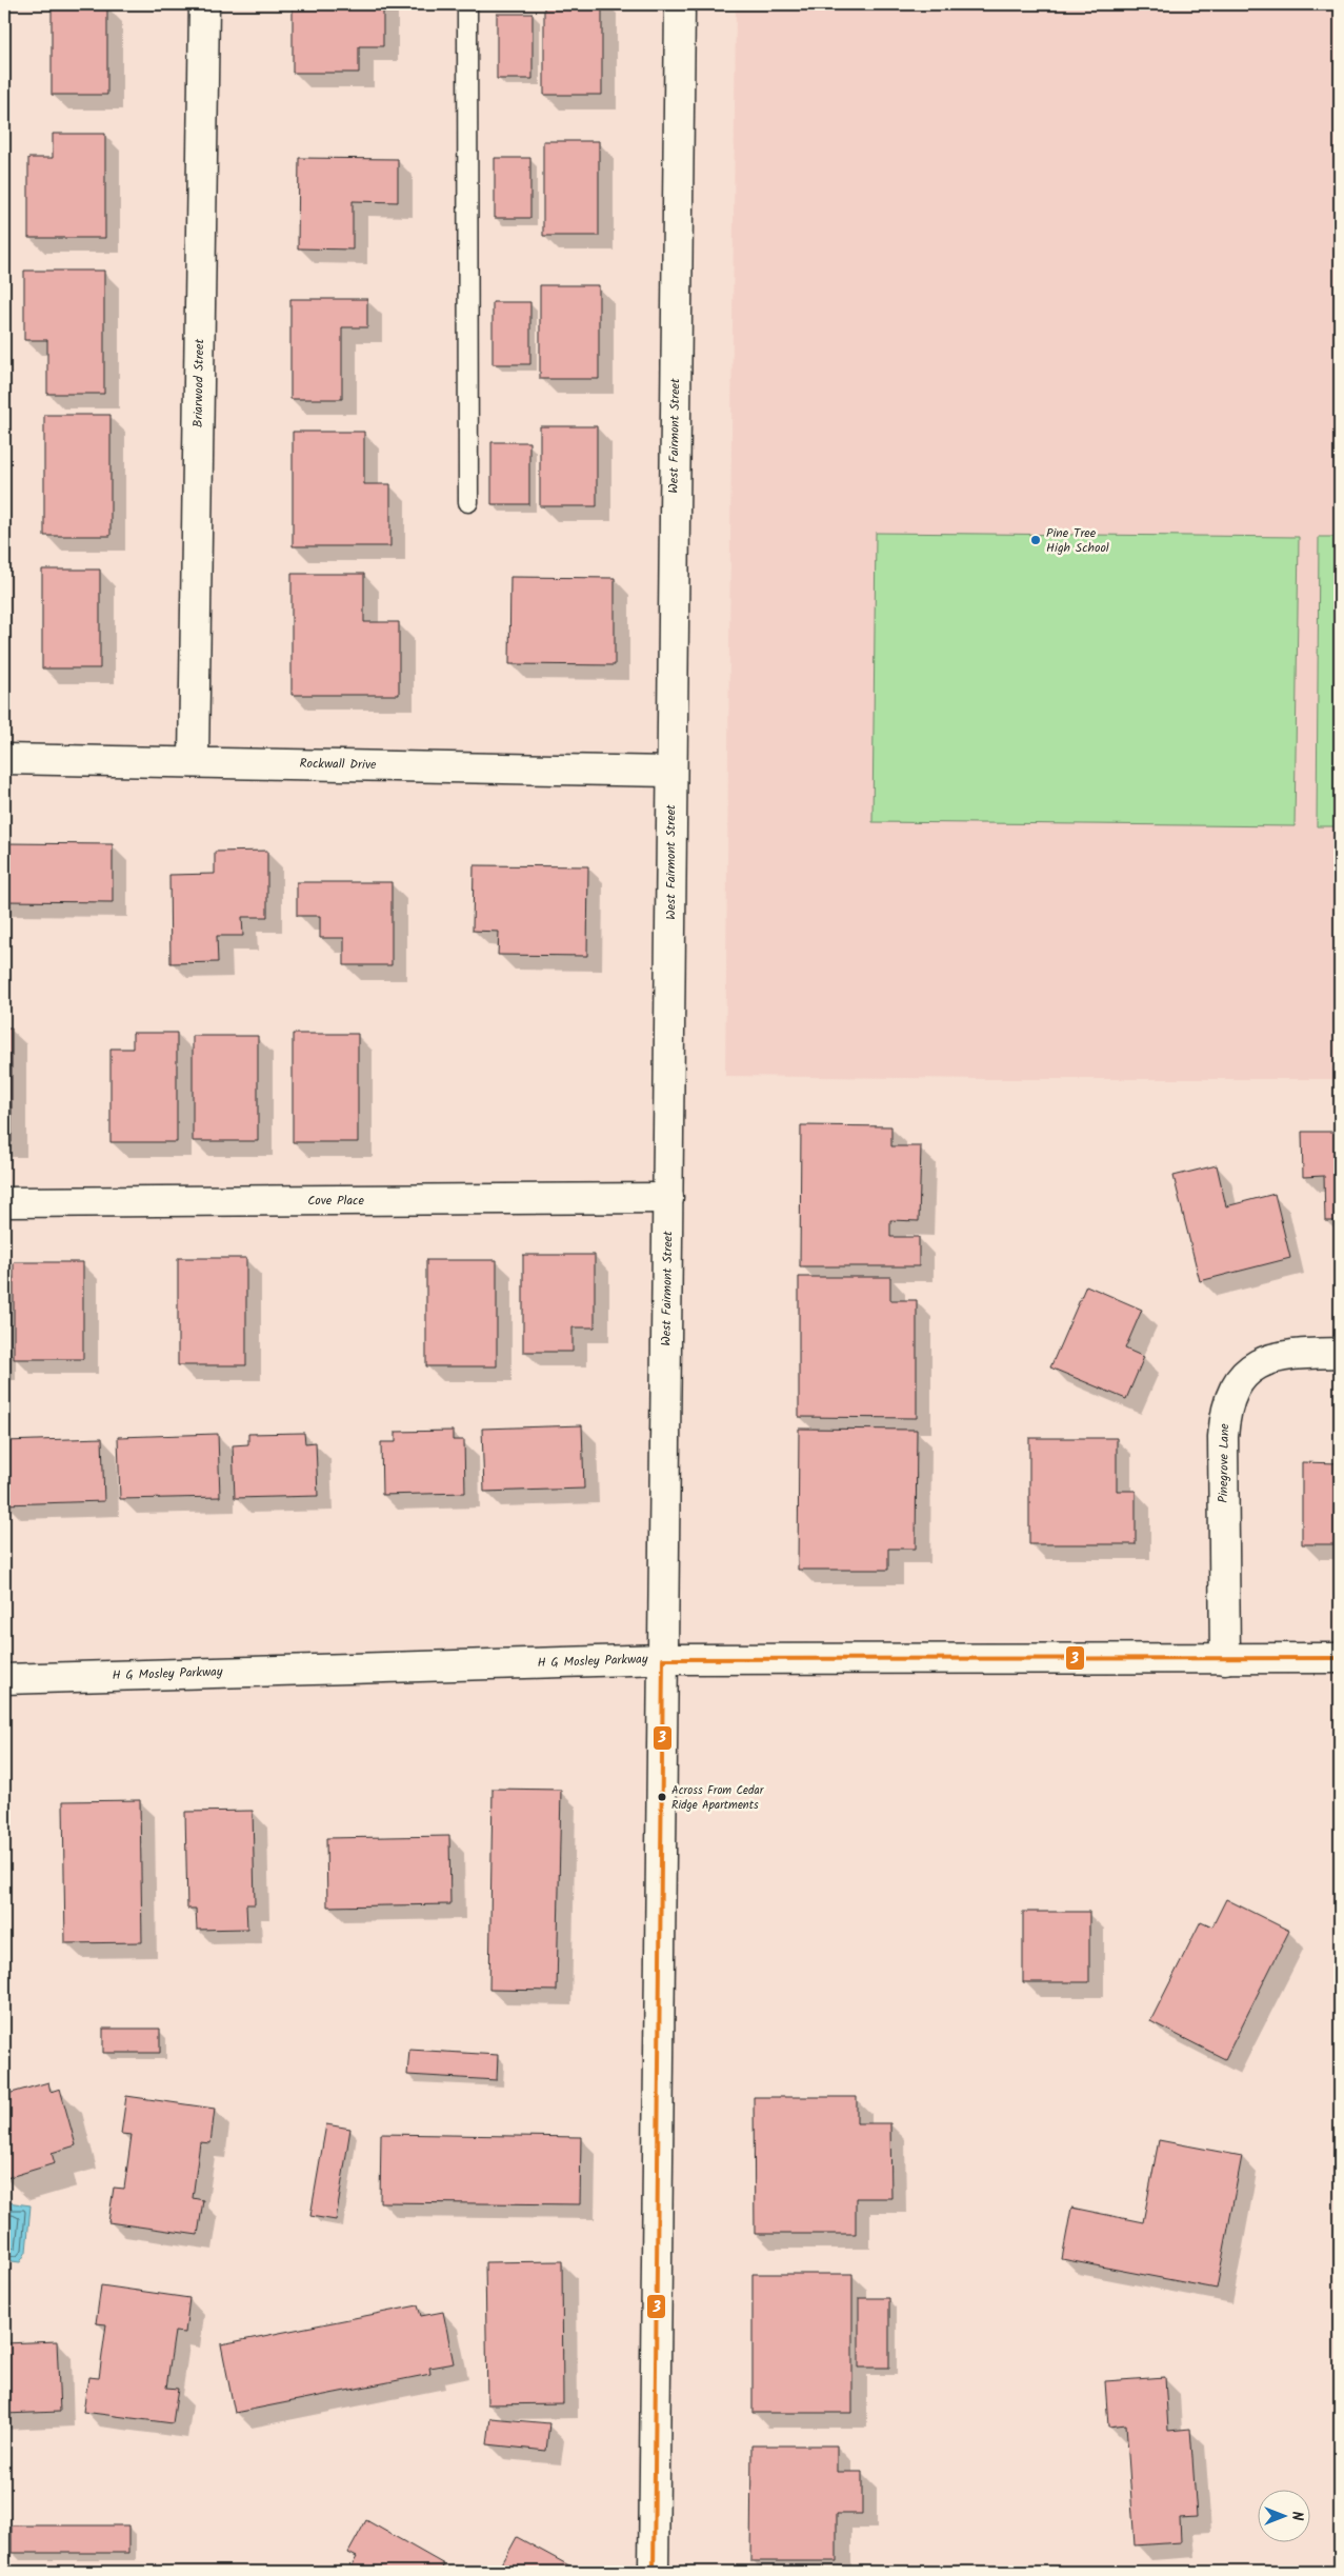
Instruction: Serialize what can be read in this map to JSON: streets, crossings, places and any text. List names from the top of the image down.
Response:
{
  "streets": {
    "street": [
      "Briarwood Street",
      "West Fairmont Street",
      "Rockwall Drive",
      "Cove Place",
      "Pinegrove Lane",
      "H G Mosley Parkway"
    ]
  },
  "crossings": [
    ["Briarwood Street", "Rockwall Drive"],
    ["West Fairmont Street", "Rockwall Drive"],
    ["West Fairmont Street", "Cove Place"],
    ["West Fairmont Street", "H G Mosley Parkway"],
    ["Pinegrove Lane", "H G Mosley Parkway"]
  ],
  "places": ["Pine Tree High School", "Across From Cedar Ridge Apartments"],
  "lines": ["transit line 3"],
  "north": "right"
}
